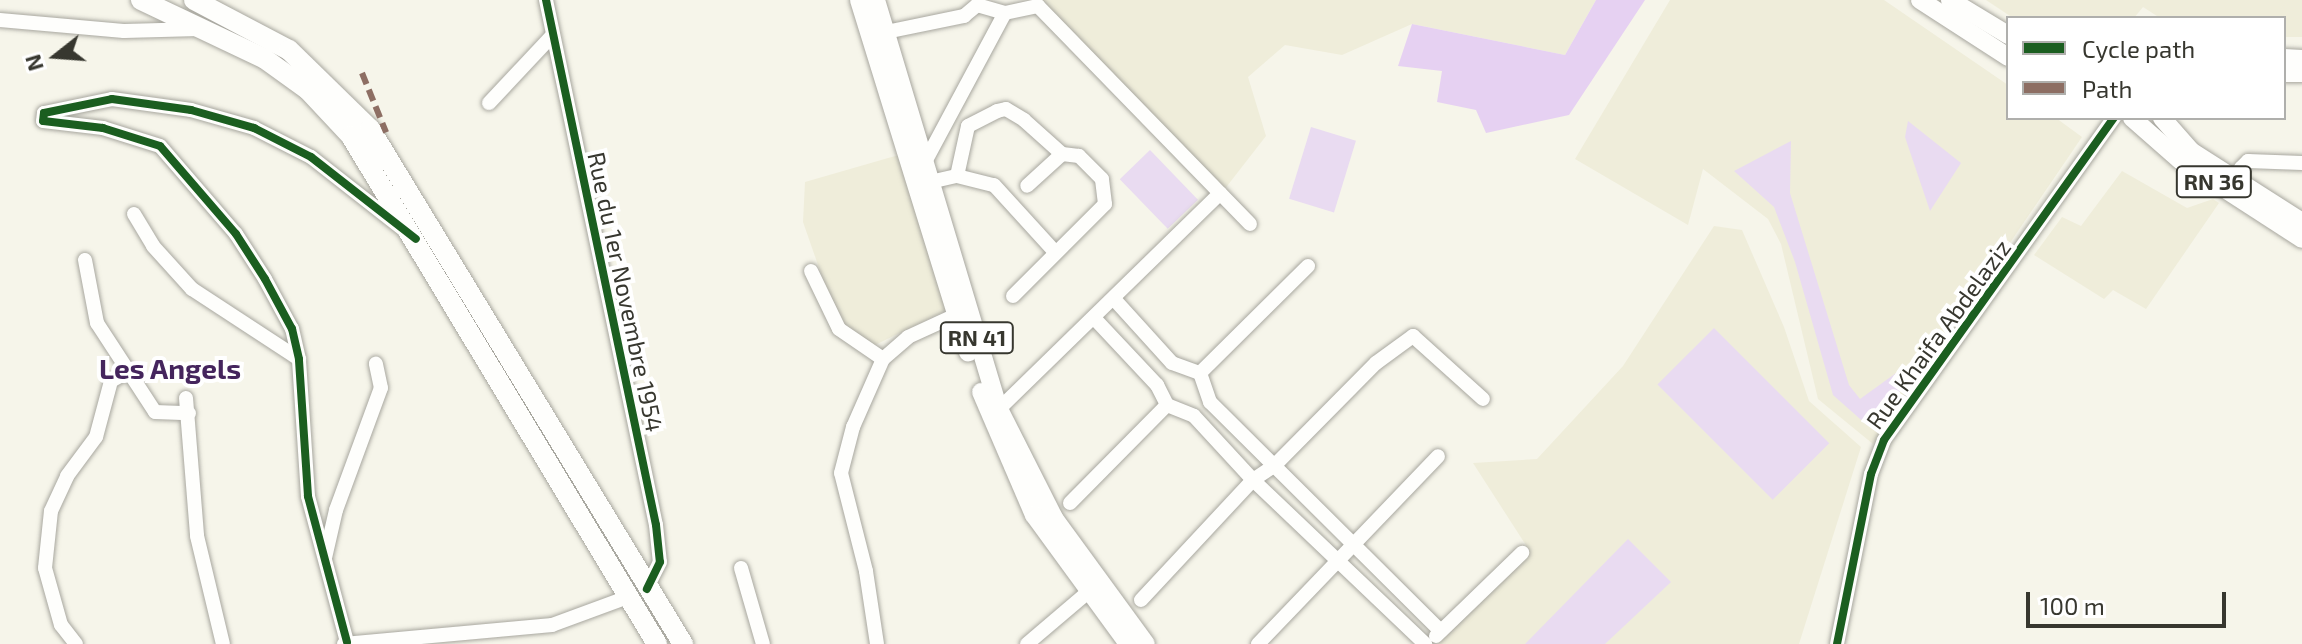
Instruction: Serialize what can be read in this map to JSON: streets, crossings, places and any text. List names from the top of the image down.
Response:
{
  "streets": {
    "main road": ["RN 36", "RN 41"],
    "street": ["Rue du 1er Novembre 1954", "Rue Khaifa Abdelaziz"]
  },
  "districts": ["Les Angels"],
  "legend": ["Cycle path", "Path"],
  "scale_bar": "100 m",
  "north": "left"
}
